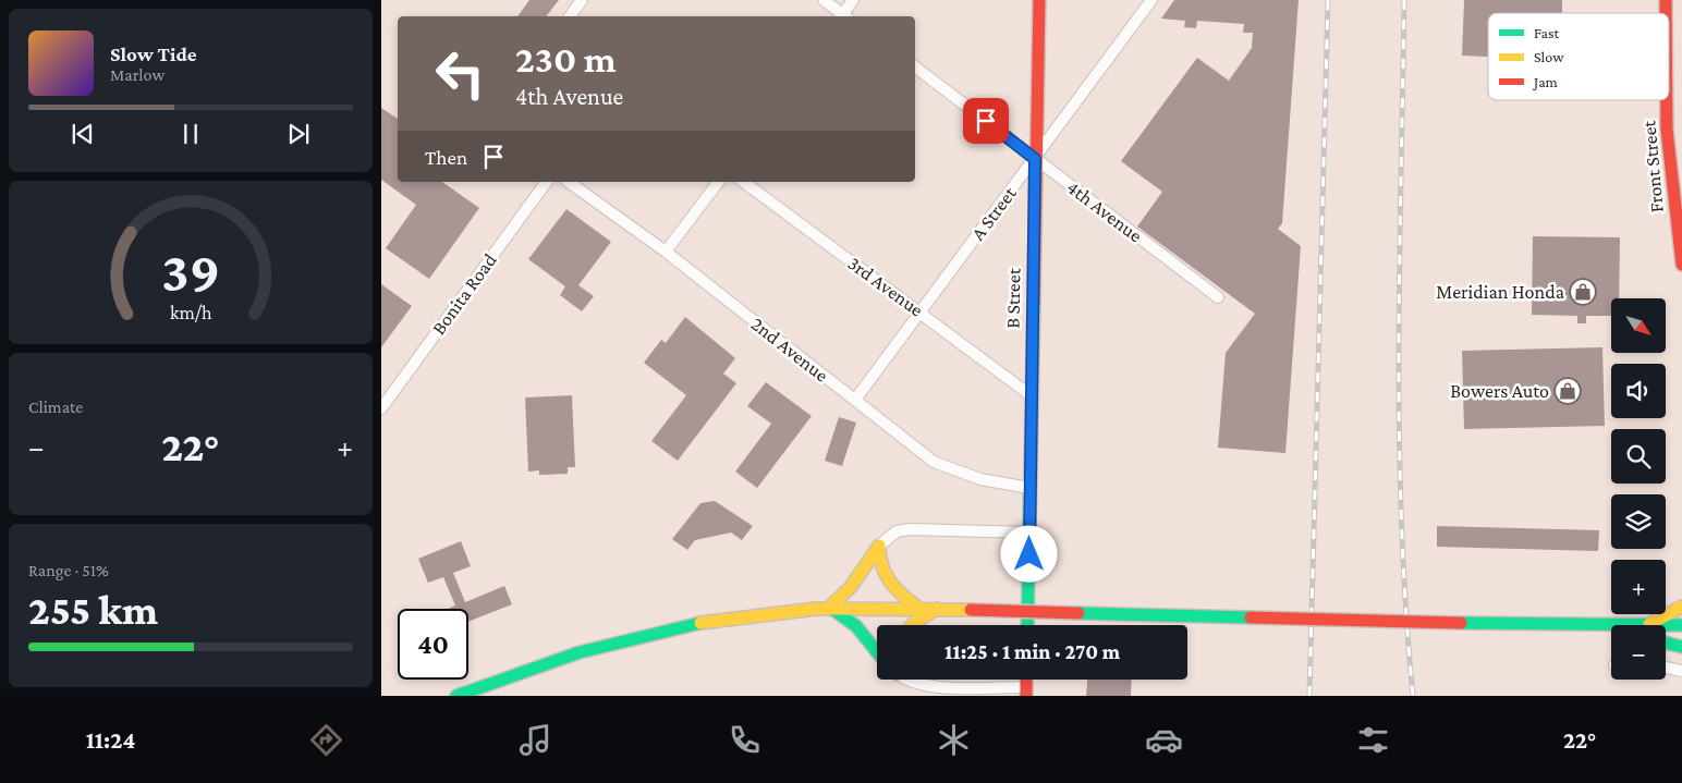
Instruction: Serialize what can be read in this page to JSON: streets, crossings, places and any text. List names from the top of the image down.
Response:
{
  "streets": {
    "main road": ["Front Street", "B Street"],
    "street": [
      "4th Avenue",
      "A Street",
      "3rd Avenue",
      "Bonita Road",
      "2nd Avenue"
    ]
  },
  "crossings": [
    ["4th Avenue", "A Street"],
    ["4th Avenue", "B Street"],
    ["A Street", "3rd Avenue"],
    ["A Street", "B Street"],
    ["A Street", "2nd Avenue"],
    ["3rd Avenue", "B Street"],
    ["B Street", "2nd Avenue"]
  ],
  "places": {
    "shop": ["Meridian Honda", "Bowers Auto"]
  },
  "legend": ["Fast", "Slow", "Jam"],
  "north": "bottom right",
  "page": {
    "turn": ["230 m", "4th Avenue"],
    "song": ["Slow Tide", "Marlow"],
    "then": "Then",
    "map_buttons": ["+", "−"],
    "tile": [
      "Climate",
      ["Range · 51%", "255 km"]
    ],
    "heat": ["−", "22°", "+"],
    "limit": "40",
    "trip": "11:25 · 1 min · 270 m",
    "tabs": ["11:24", "22°"],
    "gauge": ["39", "km/h"]
  }
}
